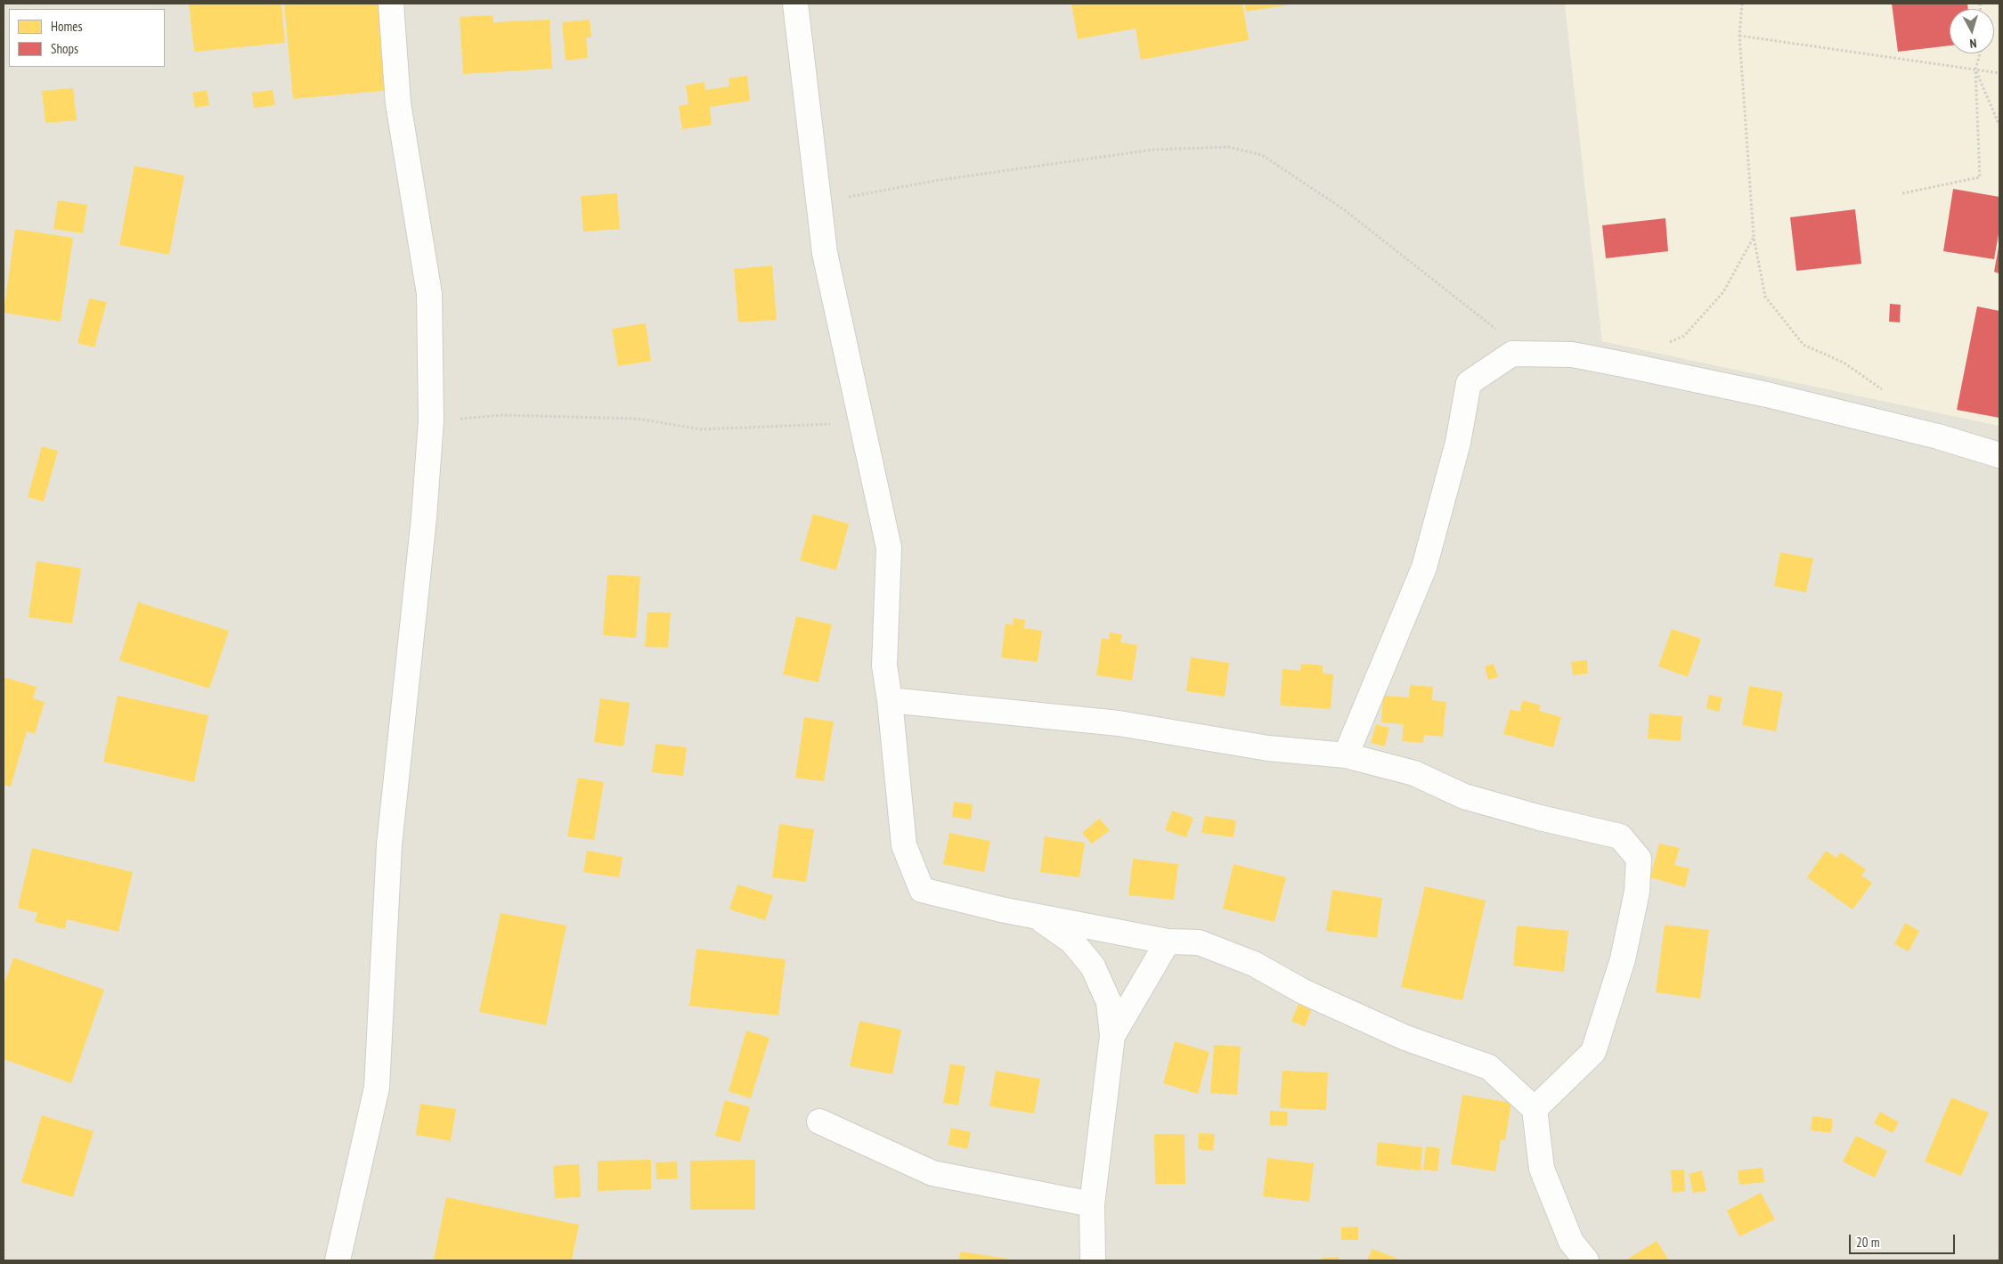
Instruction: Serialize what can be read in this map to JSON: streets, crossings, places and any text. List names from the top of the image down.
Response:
{
  "legend": ["Homes", "Shops"],
  "scale_bar": "20 m",
  "north": "bottom"
}
